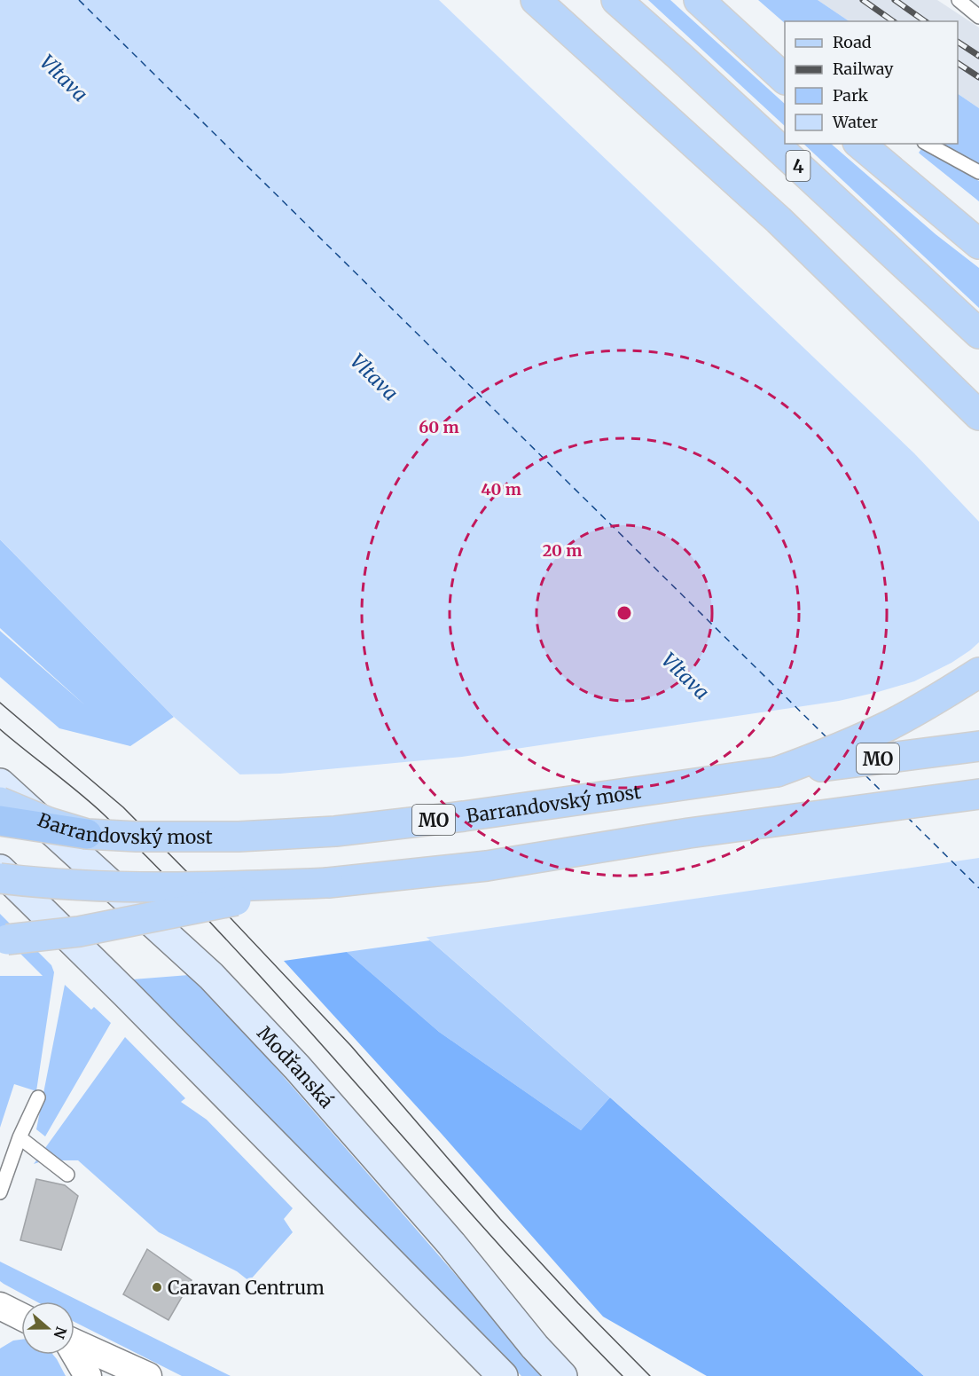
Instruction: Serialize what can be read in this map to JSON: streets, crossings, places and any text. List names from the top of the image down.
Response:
{
  "streets": {
    "highway": ["MO", "Barrandovský most"],
    "main road": ["4", "Modřanská"]
  },
  "water": ["Vltava"],
  "places": ["Caravan Centrum"],
  "legend": [
    "Road",
    "Railway",
    "Park",
    "Water"
  ],
  "north": "right",
  "rings": ["60 m", "40 m", "20 m"]
}
